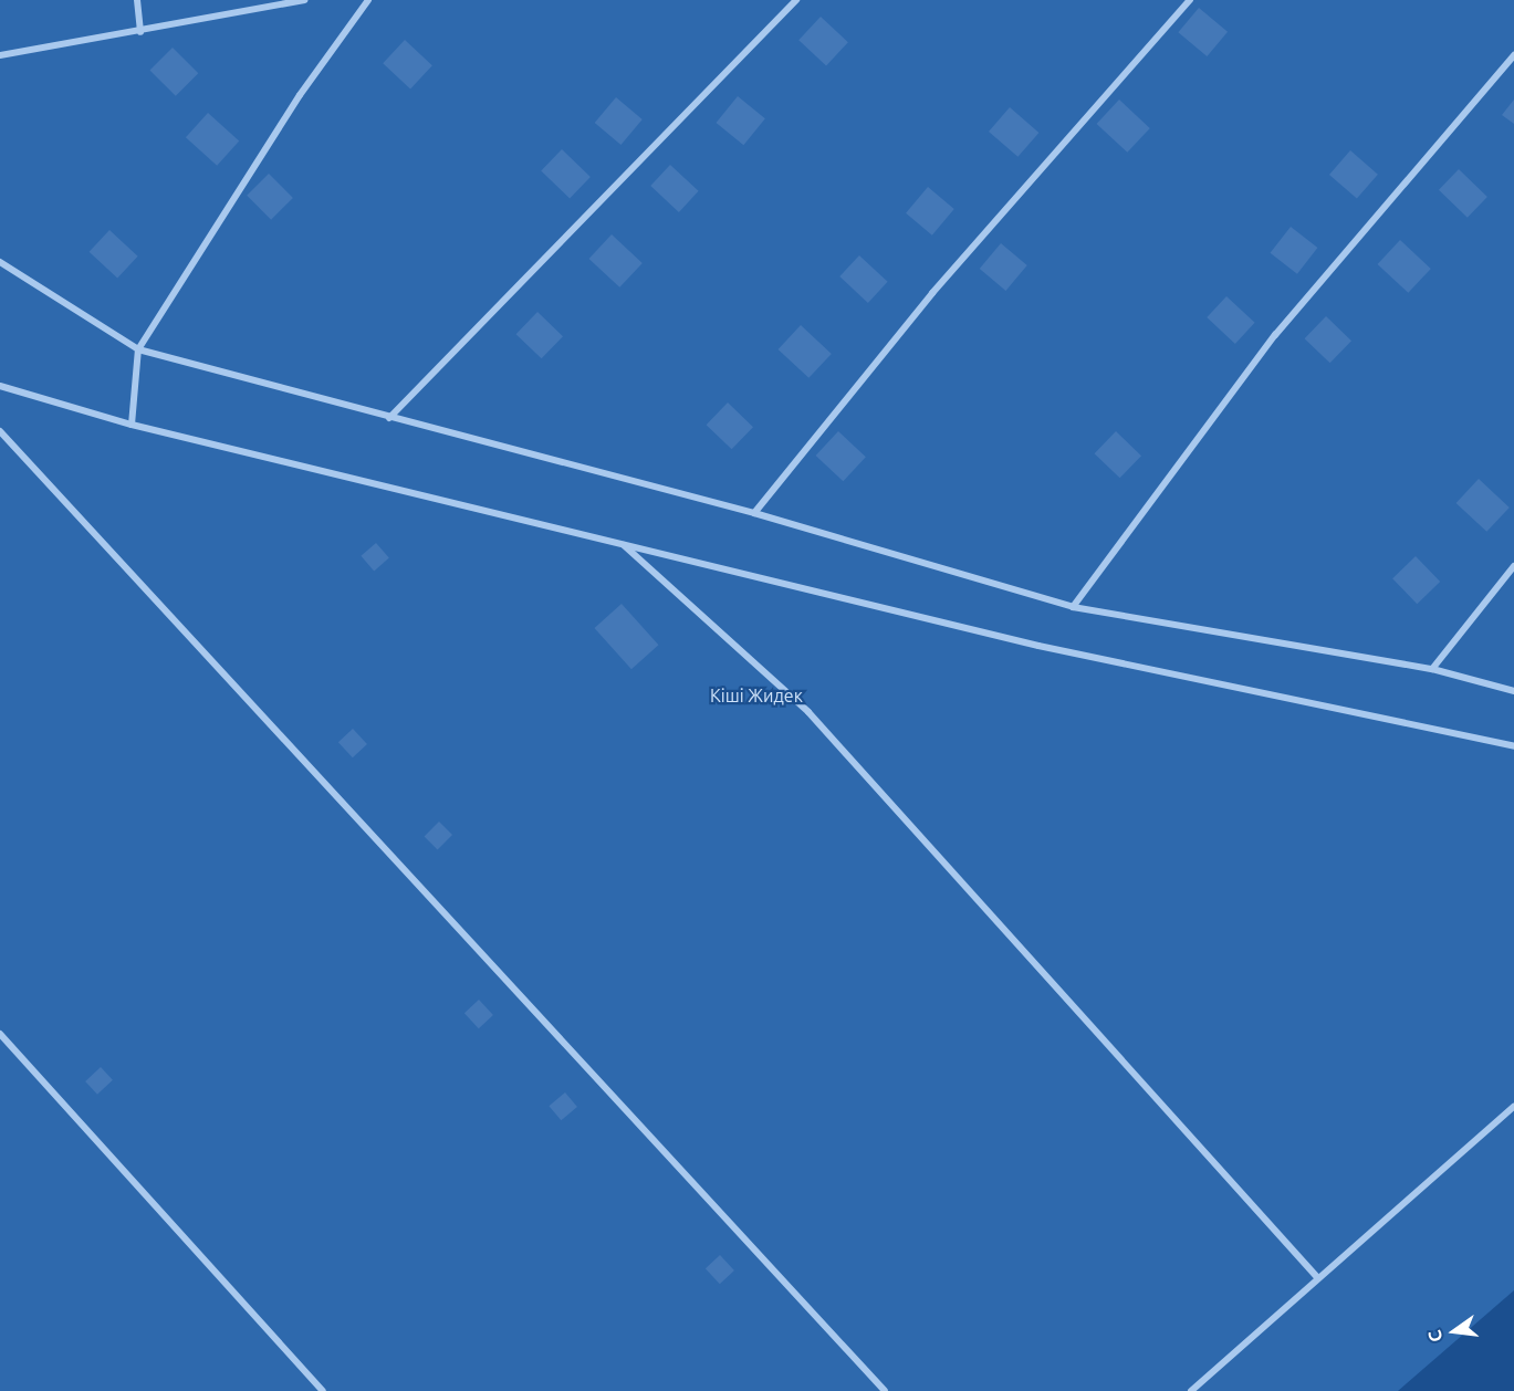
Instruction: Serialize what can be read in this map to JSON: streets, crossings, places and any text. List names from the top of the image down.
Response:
{
  "parks": ["Кіші Жидек"],
  "north": "left"
}
